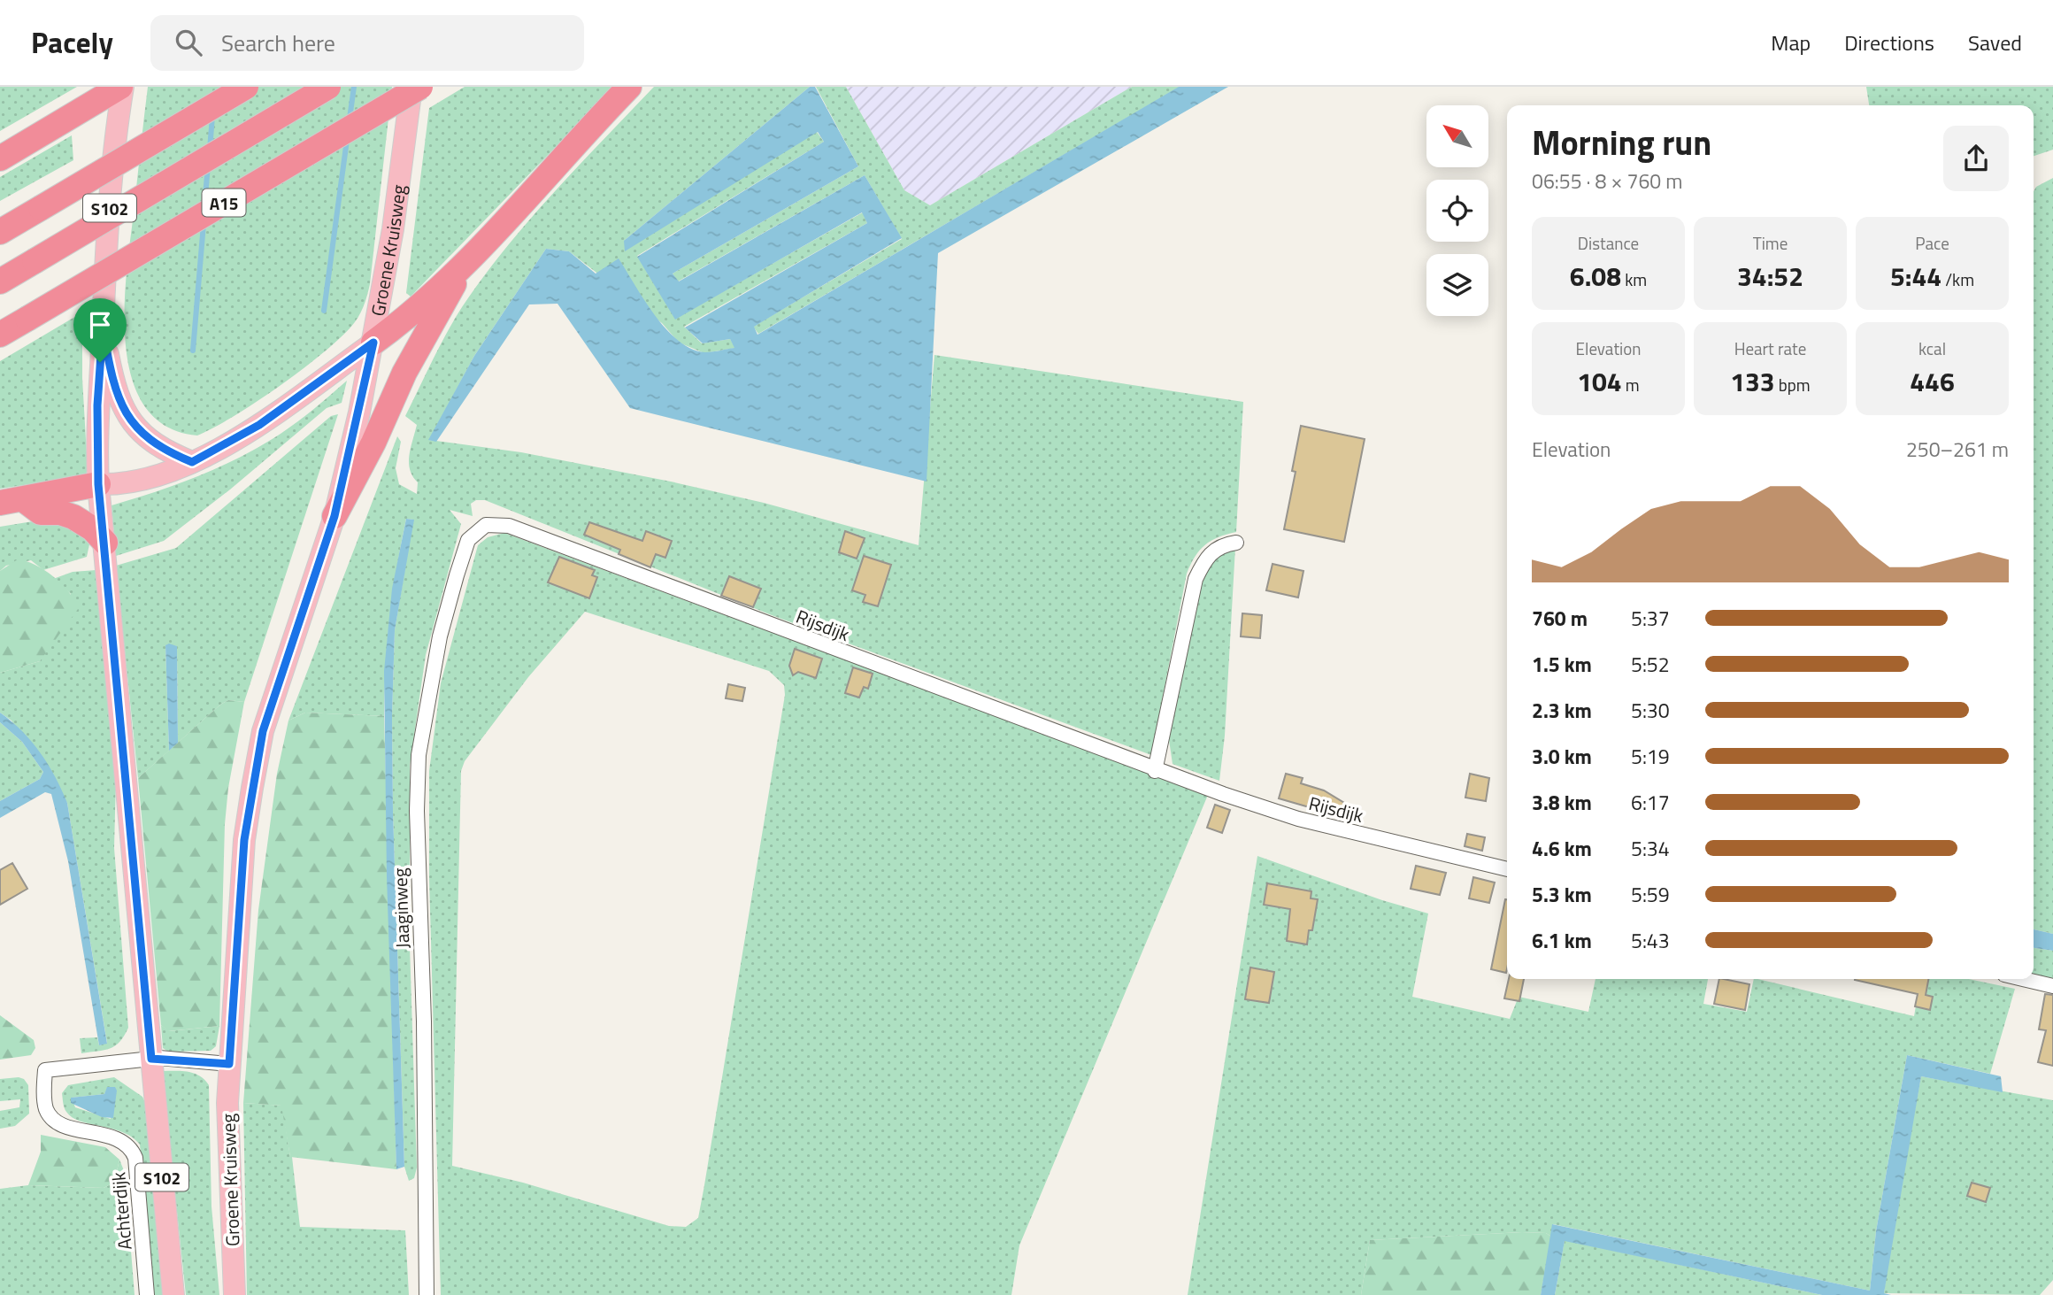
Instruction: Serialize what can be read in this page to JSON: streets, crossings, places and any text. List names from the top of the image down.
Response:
{
  "streets": {
    "highway": ["A15"],
    "main road": ["S102", "Groene Kruisweg"],
    "street": ["Rijsdijk", "Jaaginweg", "Achterdijk"]
  },
  "crossings": [
    ["S102", "Achterdijk"],
    ["Rijsdijk", "Jaaginweg"]
  ],
  "north": "top left",
  "page": {
    "header": "Pacely",
    "search": "Search here",
    "nav": ["Map", "Directions", "Saved"],
    "heading": ["Morning run", "06:55 · 8 × 760 m"],
    "stats": [
      ["Distance", "6.08 km"],
      ["Time", "34:52"],
      ["Pace", "5:44 /km"],
      ["Elevation", "104 m"],
      ["Heart rate", "133 bpm"],
      ["kcal", "446"]
    ],
    "chart": ["Elevation", "250–261 m"],
    "list": [
      {
        "name": "760 m",
        "note": "5:37"
      },
      {
        "name": "1.5 km",
        "note": "5:52"
      },
      {
        "name": "2.3 km",
        "note": "5:30"
      },
      {
        "name": "3.0 km",
        "note": "5:19"
      },
      {
        "name": "3.8 km",
        "note": "6:17"
      },
      {
        "name": "4.6 km",
        "note": "5:34"
      },
      {
        "name": "5.3 km",
        "note": "5:59"
      },
      {
        "name": "6.1 km",
        "note": "5:43"
      }
    ]
  }
}
